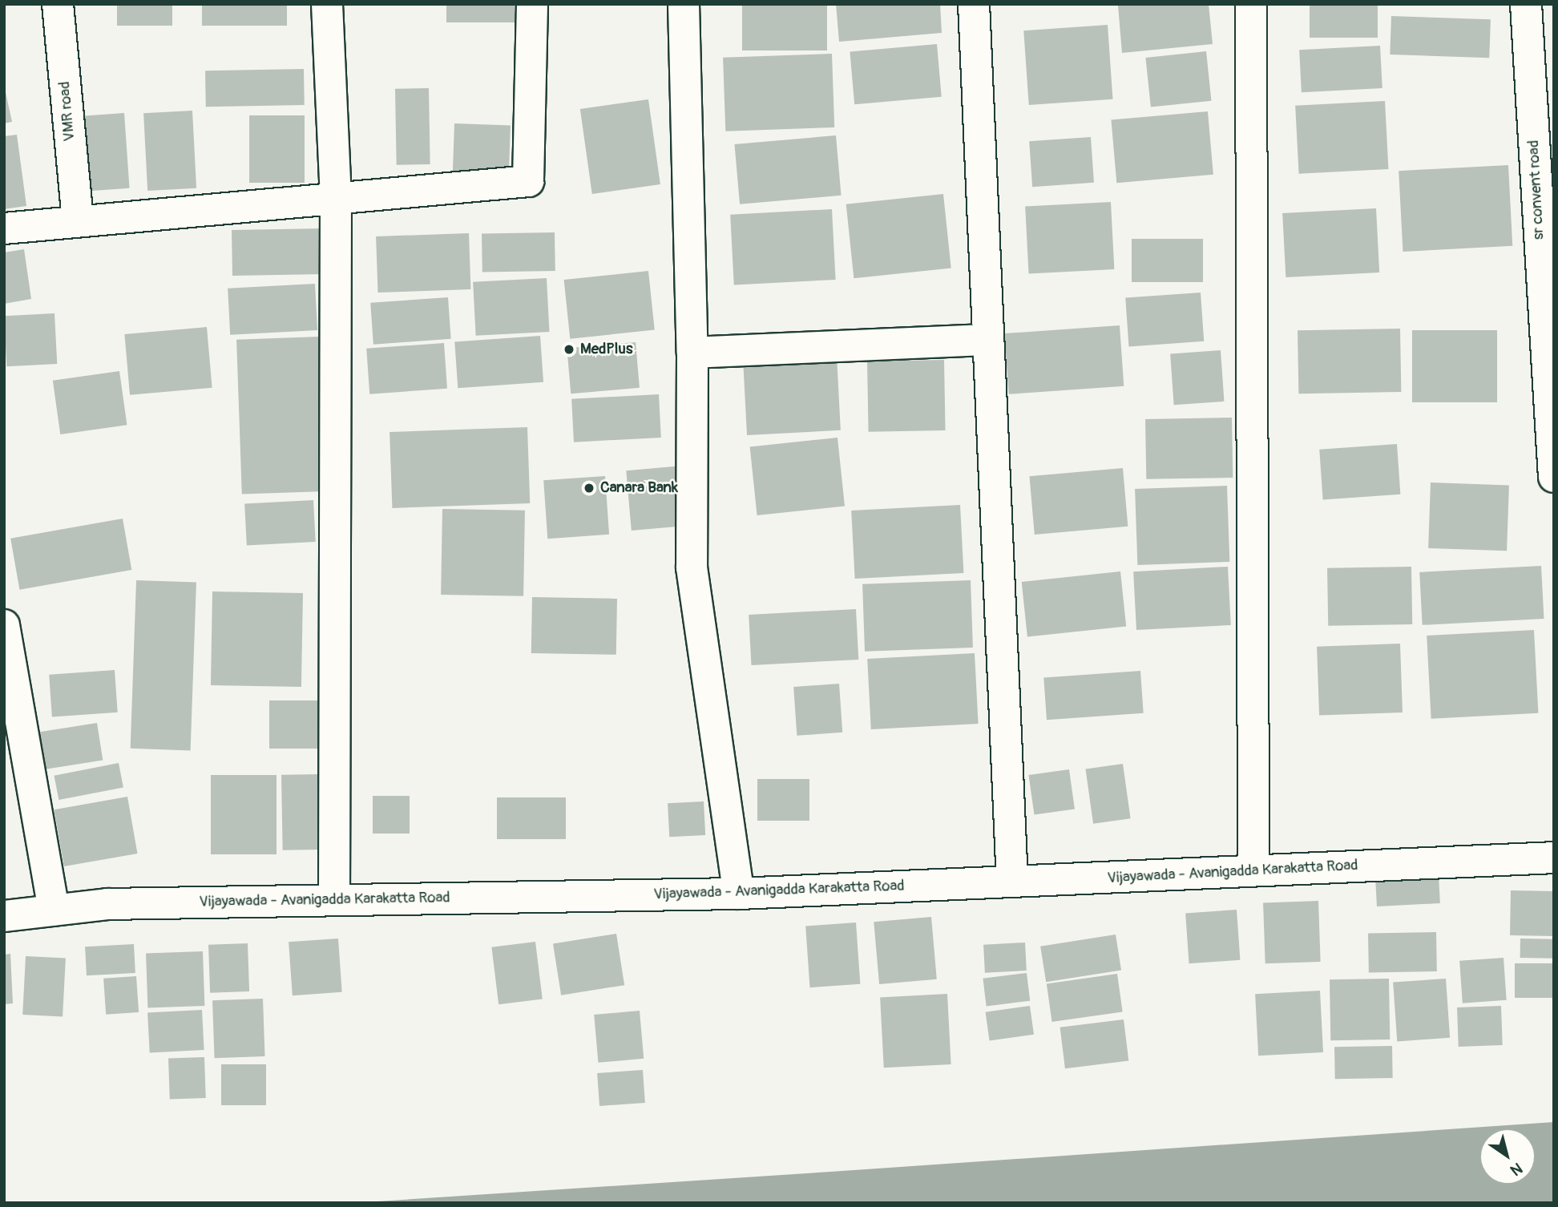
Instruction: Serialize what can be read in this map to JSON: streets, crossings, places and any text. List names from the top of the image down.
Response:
{
  "streets": {
    "street": ["VMR road", "sr convent road", "Vijayawada - Avanigadda Karakatta Road"]
  },
  "places": ["MedPlus", "Canara Bank"],
  "north": "bottom right"
}
